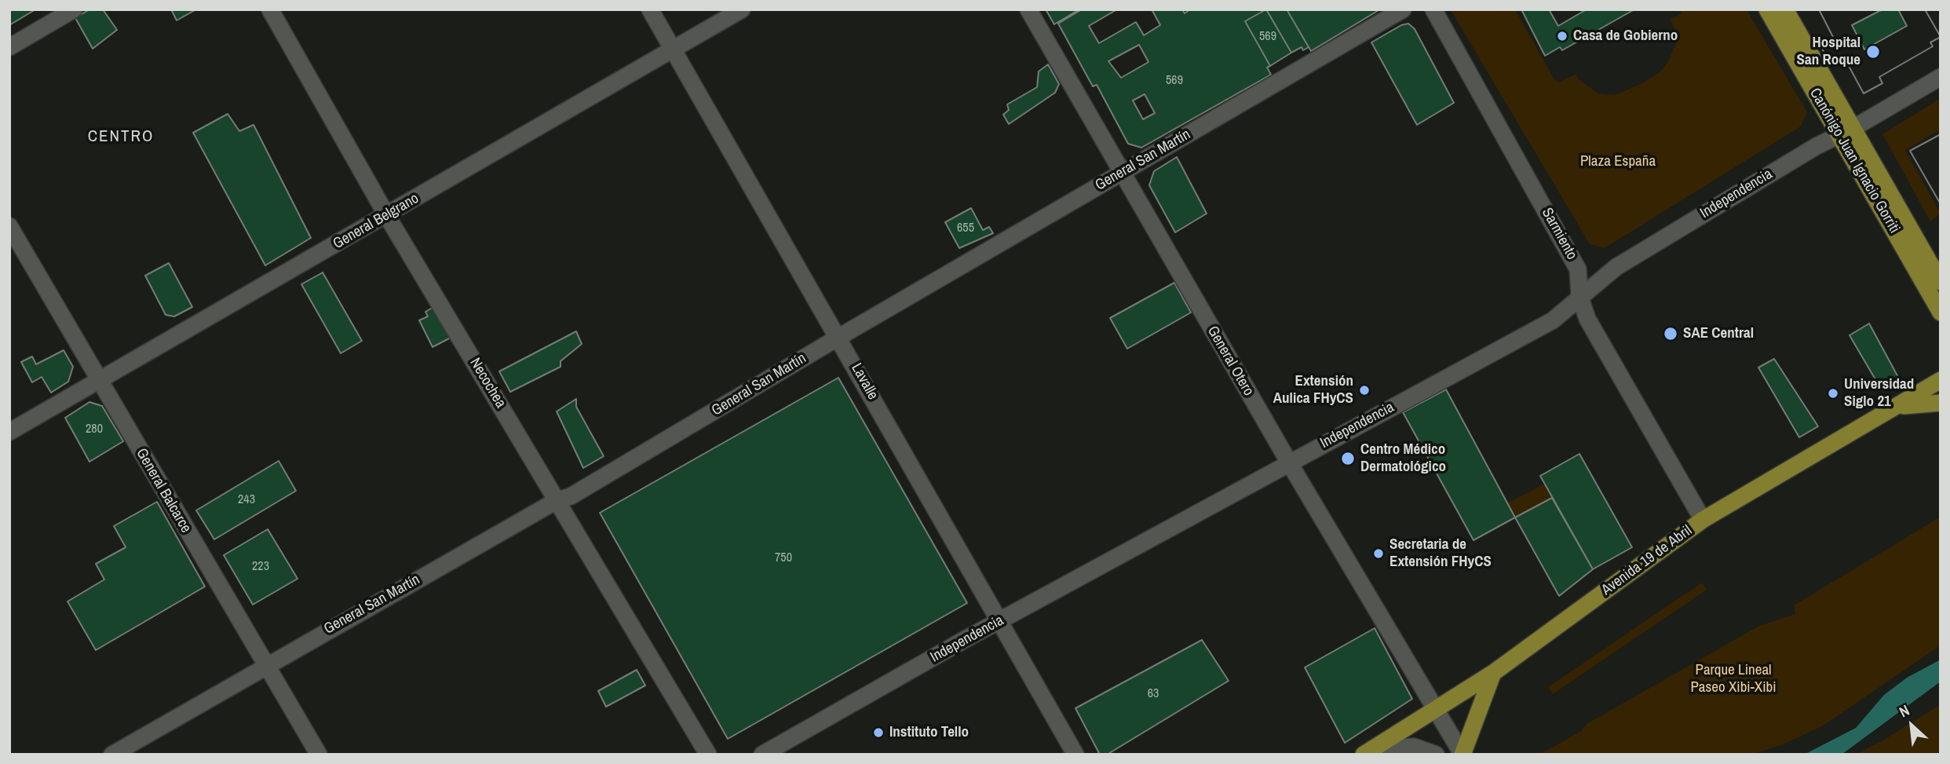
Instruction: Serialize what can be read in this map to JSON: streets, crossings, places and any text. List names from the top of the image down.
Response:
{
  "streets": {
    "main road": ["Canónigo Juan Ignacio Gorriti", "Avenida 19 de Abril"],
    "street": [
      "General San Martín",
      "Independencia",
      "General Belgrano",
      "Sarmiento",
      "General Otero",
      "Lavalle",
      "Necochea",
      "General Balcarce"
    ]
  },
  "crossings": [
    ["General San Martín", "General Otero"],
    ["General San Martín", "Lavalle"],
    ["General San Martín", "Necochea"],
    ["General San Martín", "General Balcarce"],
    ["Canónigo Juan Ignacio Gorriti", "Independencia"],
    ["Independencia", "Sarmiento"],
    ["Independencia", "General Otero"],
    ["Independencia", "Lavalle"],
    ["General Belgrano", "Lavalle"],
    ["General Belgrano", "Necochea"],
    ["General Belgrano", "General Balcarce"],
    ["Sarmiento", "Avenida 19 de Abril"],
    ["General Otero", "Avenida 19 de Abril"]
  ],
  "districts": ["CENTRO"],
  "parks": ["Plaza España", "Parque Lineal Paseo Xibi-Xibi"],
  "places": [
    "Casa de Gobierno",
    "Hospital San Roque",
    "SAE Central",
    "Extensión Aulica FHyCS",
    "Universidad Siglo 21",
    "Centro Médico Dermatológico",
    "Secretaria de Extensión FHyCS",
    "Instituto Tello"
  ],
  "house_numbers": [
    "569",
    "569",
    "655",
    "280",
    "243",
    "750",
    "223",
    "63"
  ],
  "north": "top left"
}
